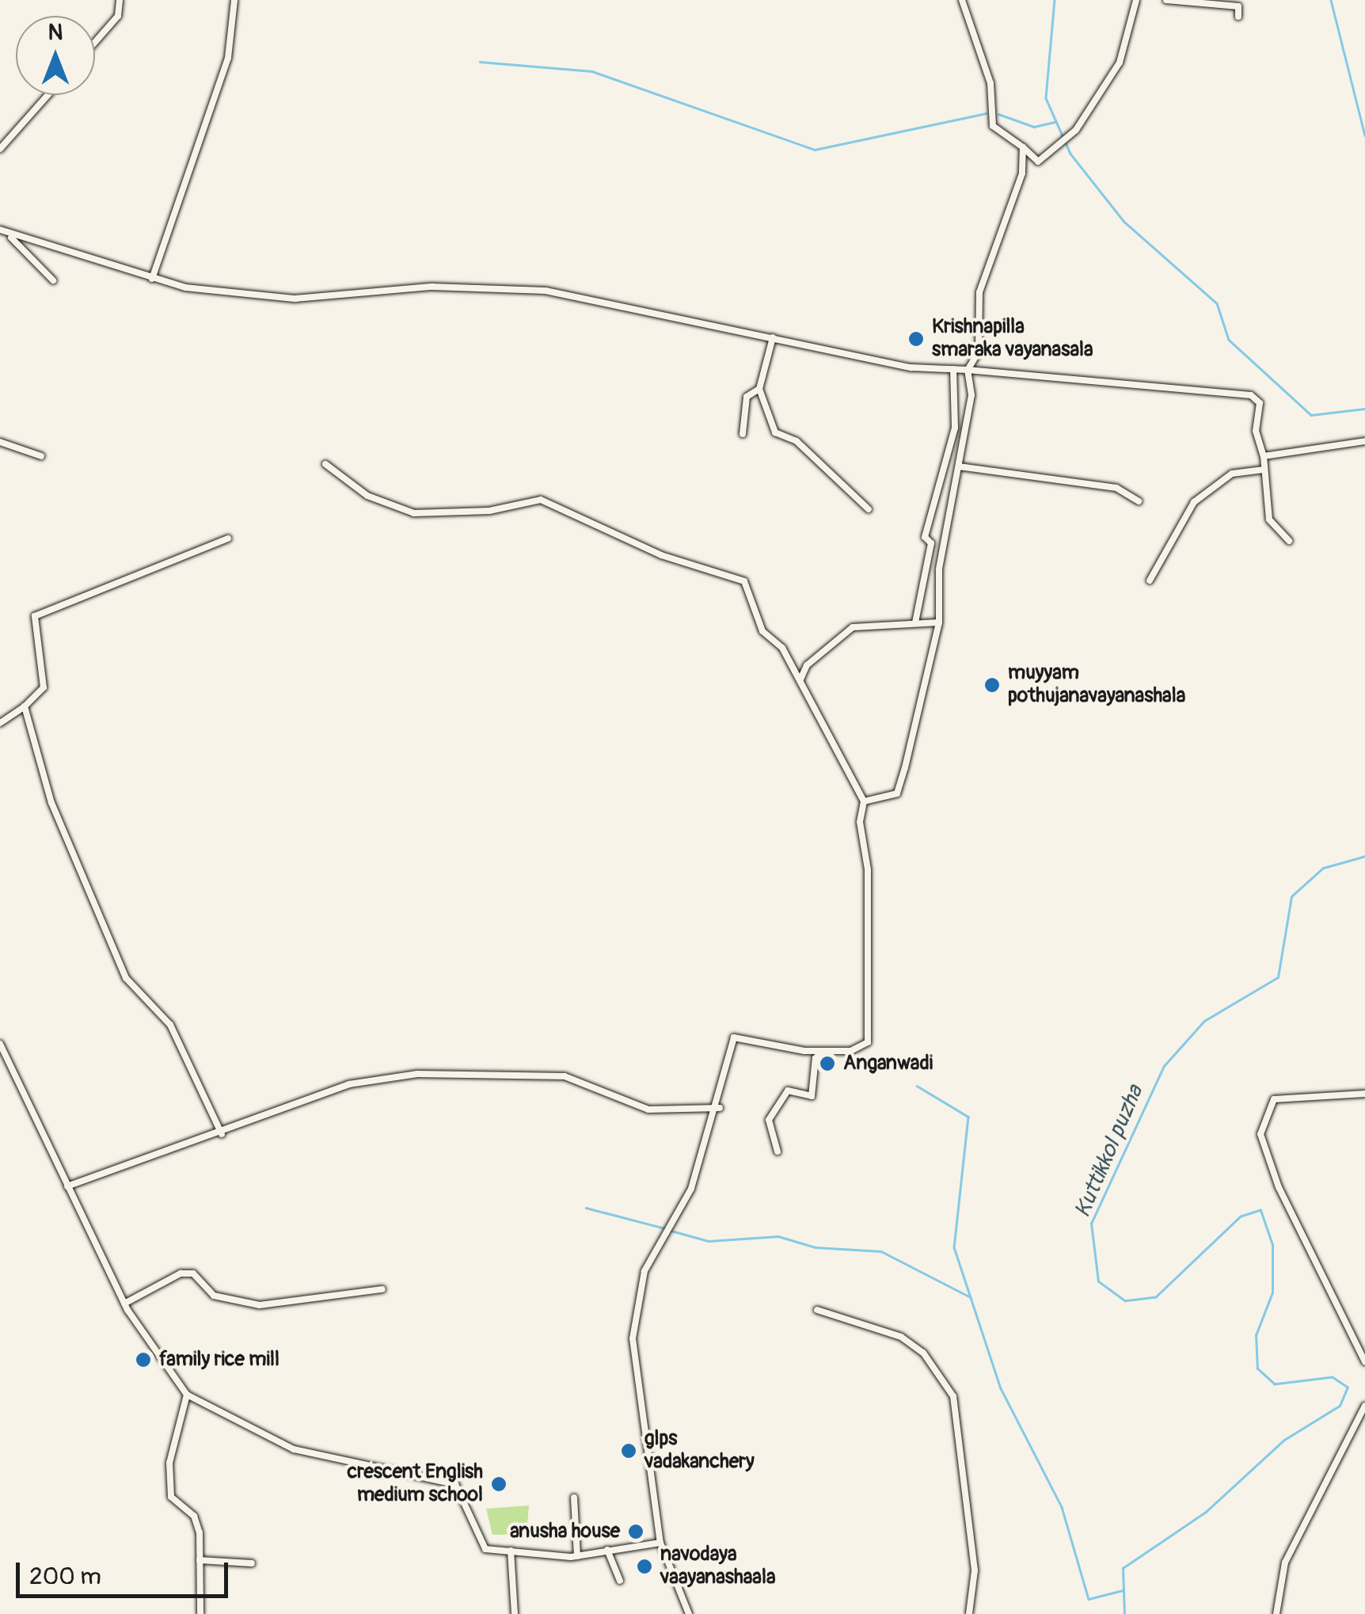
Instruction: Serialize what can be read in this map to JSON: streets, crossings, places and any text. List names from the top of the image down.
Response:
{
  "water": ["Kuttikkol puzha"],
  "places": [
    "Krishnapilla smaraka vayanasala",
    "muyyam pothujanavayanashala",
    "Anganwadi",
    "family rice mill",
    "glps vadakanchery",
    "crescent English medium school",
    "anusha house",
    "navodaya vaayanashaala"
  ],
  "scale_bar": "200 m",
  "north": "top"
}
